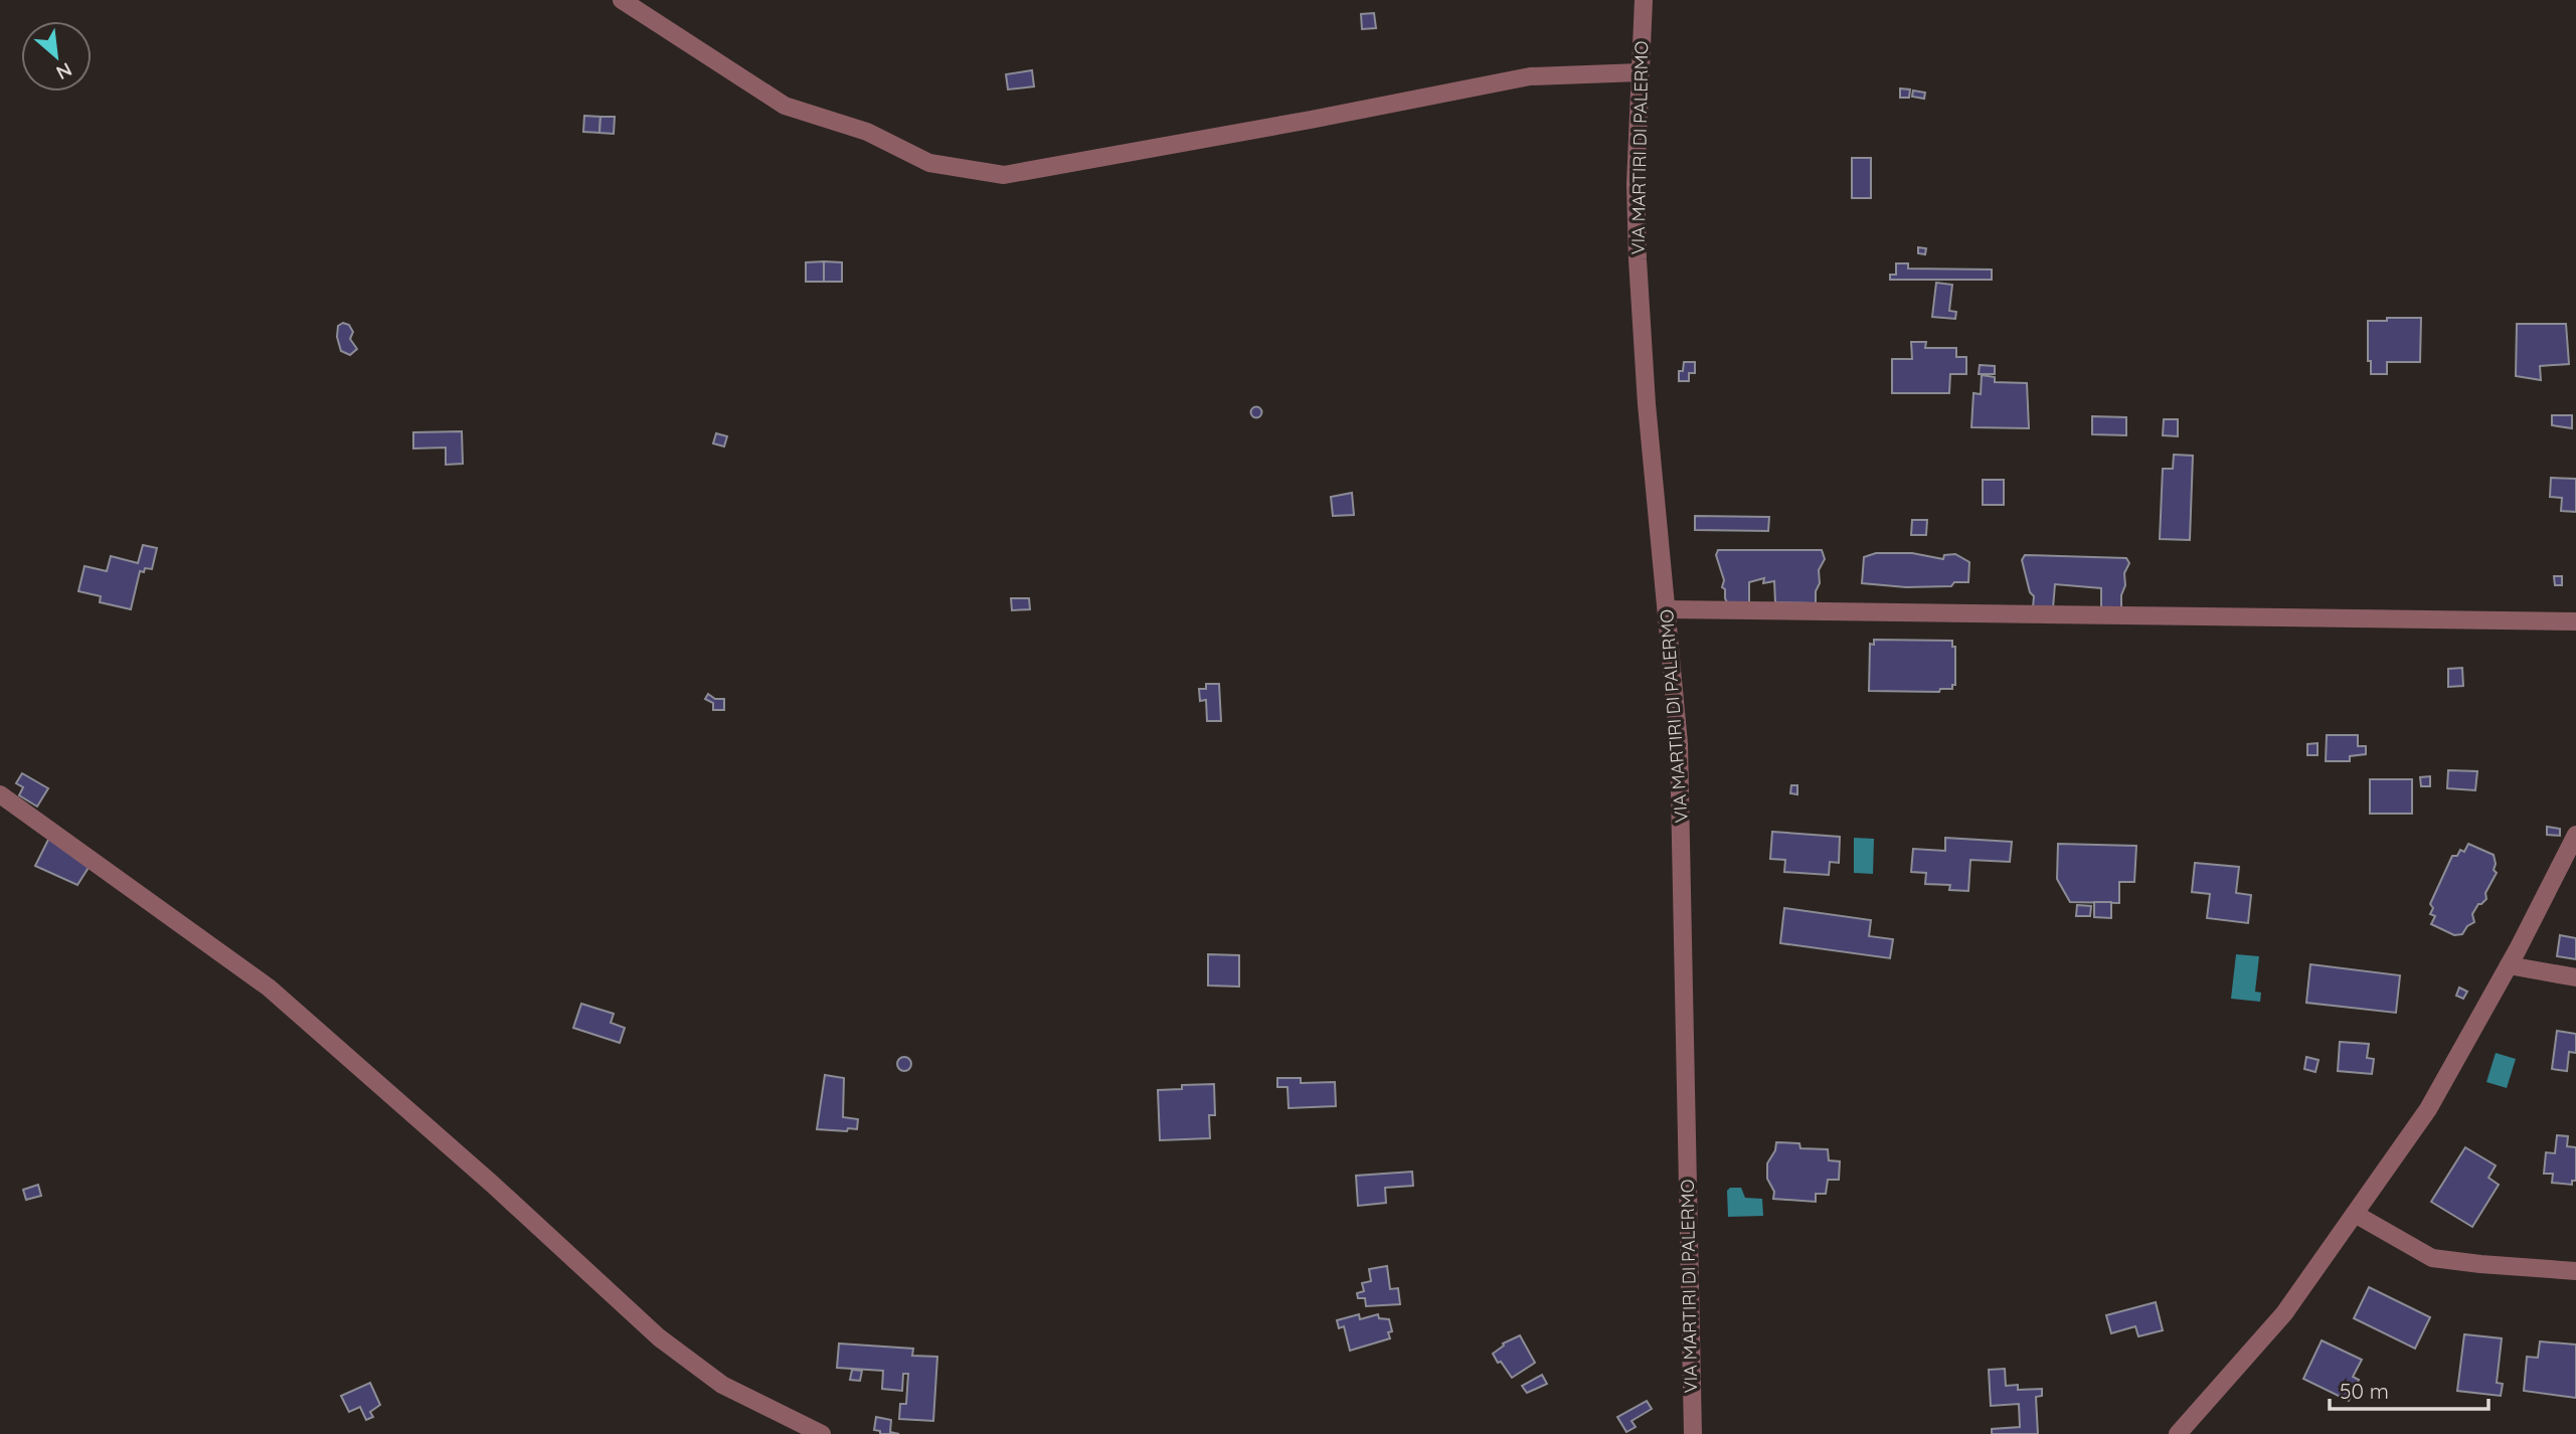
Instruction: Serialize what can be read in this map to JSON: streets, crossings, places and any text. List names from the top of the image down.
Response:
{
  "streets": {
    "street": ["VIA MARTIRI DI PALERMO"]
  },
  "scale_bar": "50 m",
  "north": "bottom right"
}
